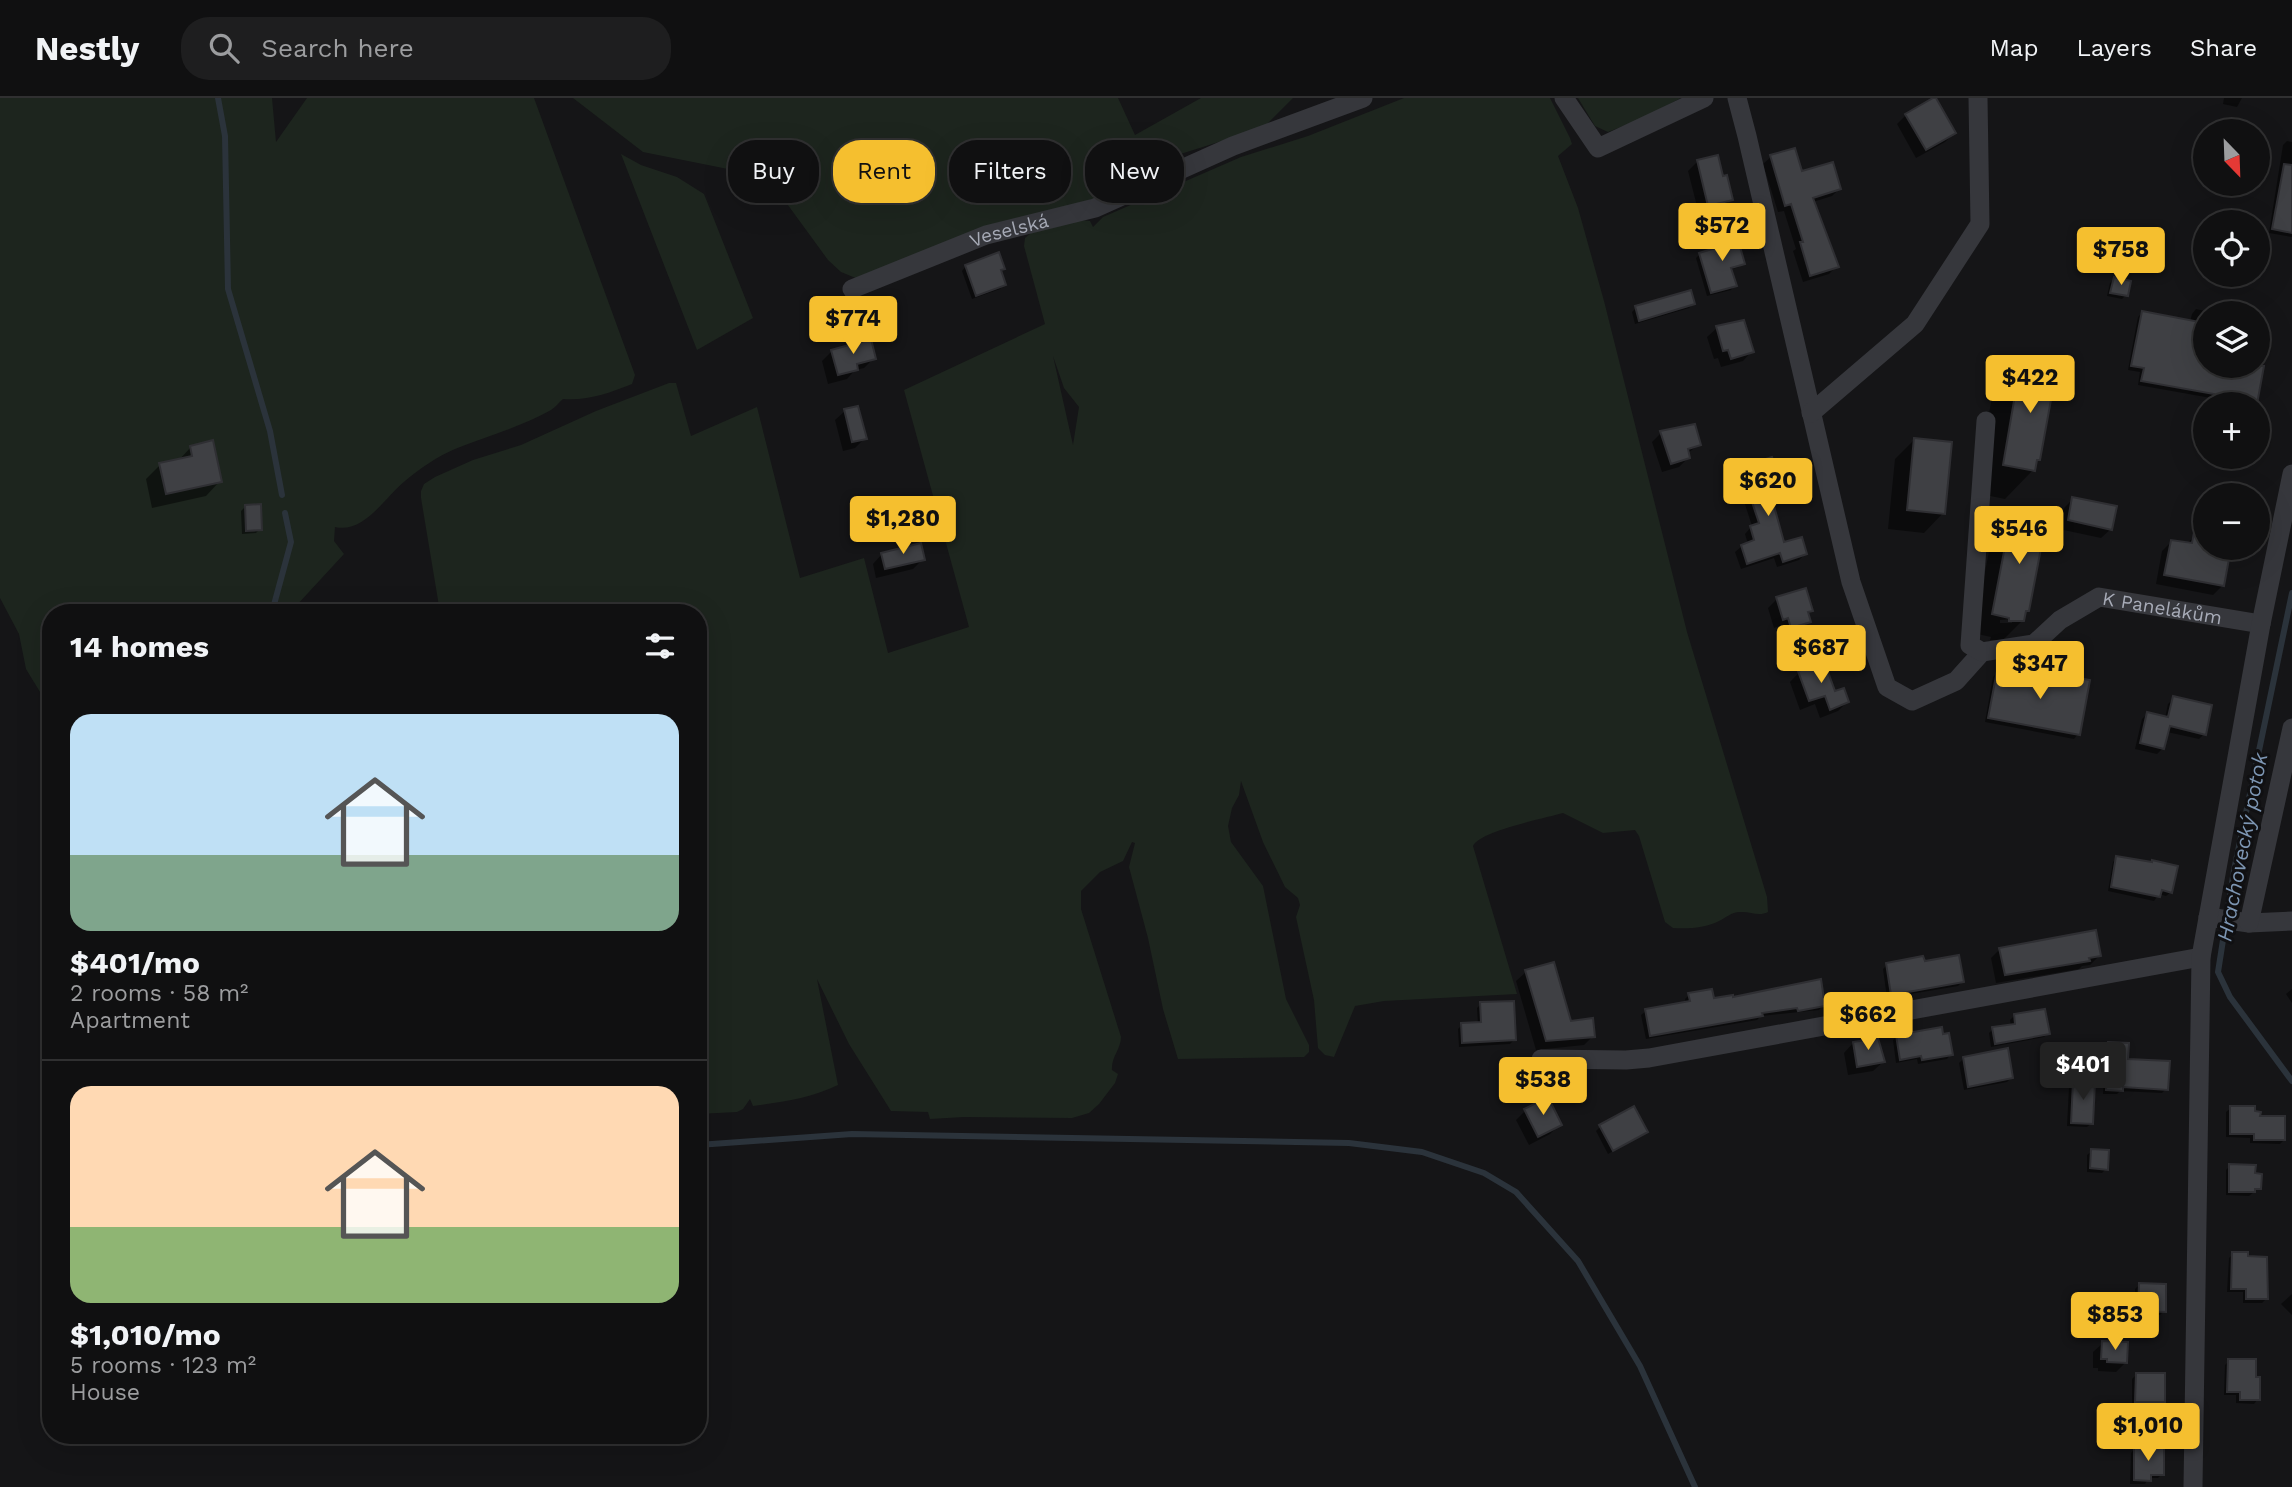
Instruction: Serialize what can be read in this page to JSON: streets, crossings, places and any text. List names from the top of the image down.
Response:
{
  "streets": {
    "street": ["Veselská", "K Panelákům"]
  },
  "water": ["Hrachovecký potok"],
  "north": "bottom right",
  "page": {
    "header": "Nestly",
    "search": "Search here",
    "nav": ["Map", "Layers", "Share"],
    "map_buttons": ["+", "−"],
    "chip": [
      "Buy",
      "Rent",
      "Filters",
      "New"
    ],
    "price": [
      "$572",
      "$758",
      "$774",
      "$422",
      "$620",
      "$1,280",
      "$546",
      "$687",
      "$347",
      "$662",
      "$401",
      "$538",
      "$853",
      "$1,010"
    ],
    "heading": "14 homes",
    "list": [
      {
        "name": "$401/mo",
        "note": "2 rooms · 58 m² · Apartment"
      },
      {
        "name": "$1,010/mo",
        "note": "5 rooms · 123 m² · House"
      }
    ]
  }
}
